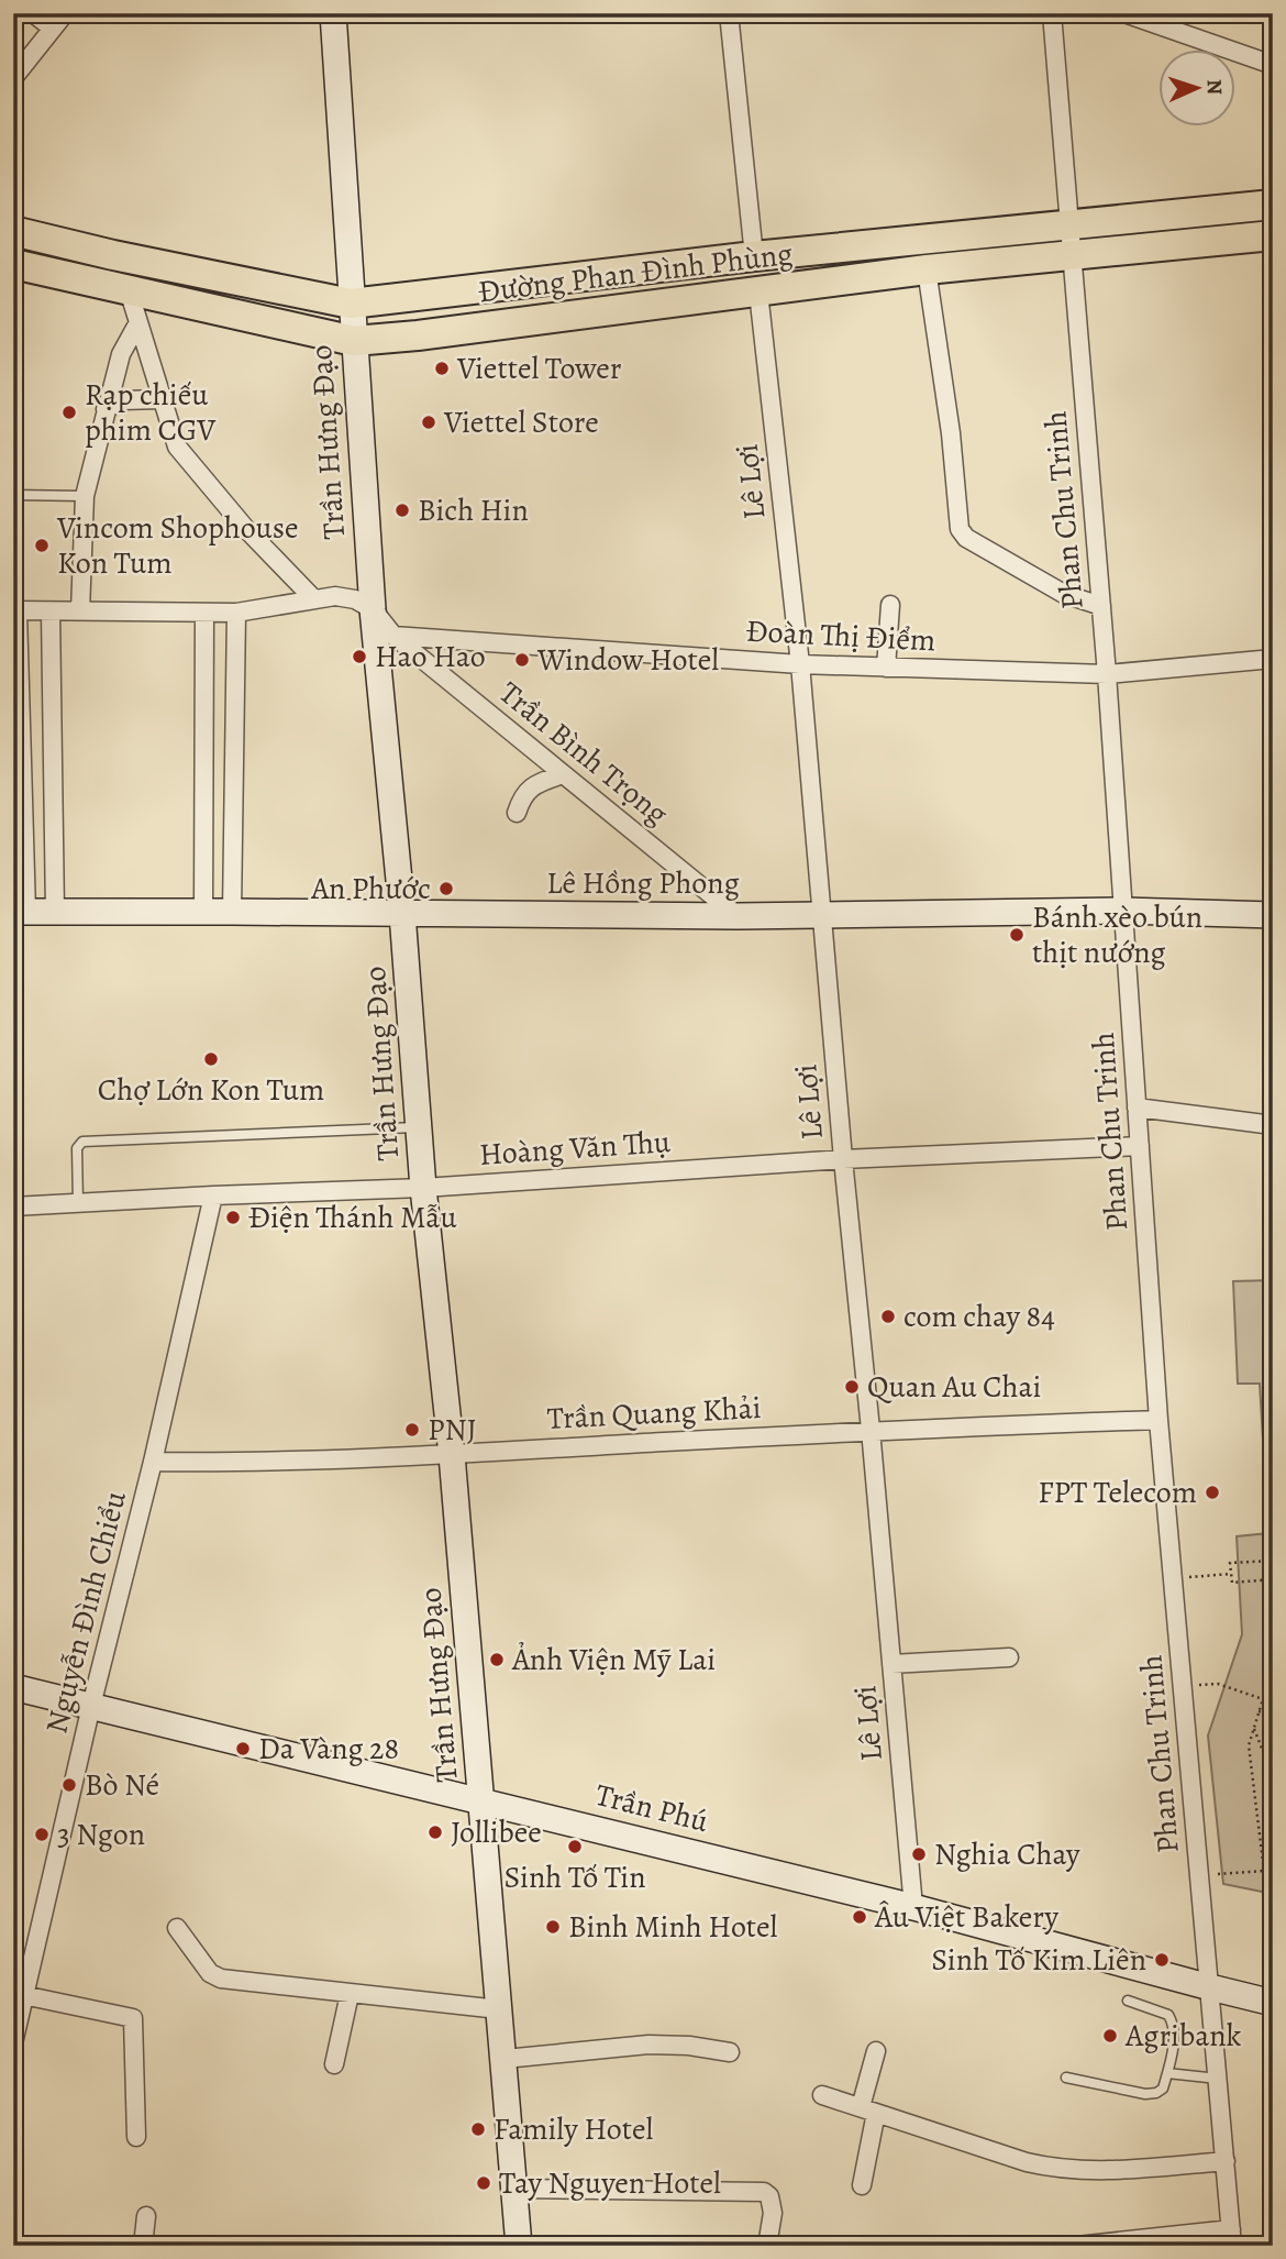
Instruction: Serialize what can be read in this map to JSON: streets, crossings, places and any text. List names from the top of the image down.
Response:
{
  "streets": {
    "main road": ["Đường Phan Đình Phùng"],
    "street": [
      "Trần Hưng Đạo",
      "Lê Lợi",
      "Phan Chu Trinh",
      "Đoàn Thị Điểm",
      "Trần Bình Trọng",
      "Lê Hồng Phong",
      "Hoàng Văn Thụ",
      "Trần Quang Khải",
      "Nguyễn Đình Chiểu",
      "Trần Phú"
    ]
  },
  "crossings": [
    ["Đường Phan Đình Phùng", "Trần Hưng Đạo"],
    ["Đường Phan Đình Phùng", "Lê Lợi"],
    ["Đường Phan Đình Phùng", "Phan Chu Trinh"],
    ["Trần Hưng Đạo", "Lê Hồng Phong"],
    ["Trần Hưng Đạo", "Hoàng Văn Thụ"],
    ["Trần Hưng Đạo", "Trần Quang Khải"],
    ["Trần Hưng Đạo", "Trần Phú"],
    ["Lê Lợi", "Đoàn Thị Điểm"],
    ["Lê Lợi", "Lê Hồng Phong"],
    ["Lê Lợi", "Hoàng Văn Thụ"],
    ["Lê Lợi", "Trần Quang Khải"],
    ["Lê Lợi", "Trần Phú"],
    ["Phan Chu Trinh", "Đoàn Thị Điểm"],
    ["Phan Chu Trinh", "Lê Hồng Phong"],
    ["Phan Chu Trinh", "Hoàng Văn Thụ"],
    ["Phan Chu Trinh", "Trần Quang Khải"],
    ["Phan Chu Trinh", "Trần Phú"],
    ["Đoàn Thị Điểm", "Trần Bình Trọng"],
    ["Trần Bình Trọng", "Lê Hồng Phong"],
    ["Hoàng Văn Thụ", "Nguyễn Đình Chiểu"],
    ["Trần Quang Khải", "Nguyễn Đình Chiểu"],
    ["Nguyễn Đình Chiểu", "Trần Phú"]
  ],
  "places": [
    "Viettel Tower",
    "Rạp chiếu phim CGV",
    "Viettel Store",
    "Bich Hin",
    "Vincom Shophouse Kon Tum",
    "Hao Hao",
    "Window Hotel",
    "An Phước",
    "Bánh xèo bún thịt nướng",
    "Chợ Lớn Kon Tum",
    "Điện Thánh Mẫu",
    "com chay 84",
    "Quan Au Chai",
    "PNJ",
    "FPT Telecom",
    "Ảnh Viện Mỹ Lai",
    "Da Vàng 28",
    "Bò Né",
    "Jollibee",
    "3 Ngon",
    "Sinh Tố Tin",
    "Nghia Chay",
    "Âu Việt Bakery",
    "Binh Minh Hotel",
    "Sinh Tố Kim Liên",
    "Agribank",
    "Family Hotel",
    "Tay Nguyen Hotel"
  ],
  "north": "right"
}
